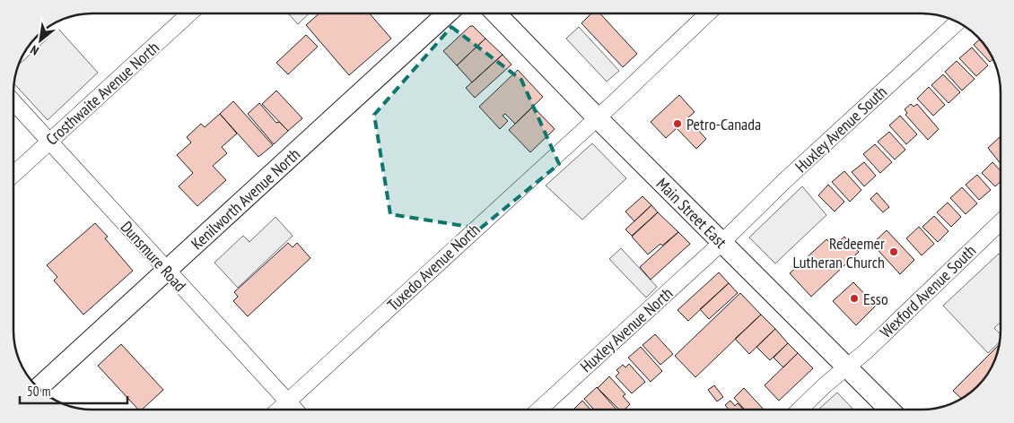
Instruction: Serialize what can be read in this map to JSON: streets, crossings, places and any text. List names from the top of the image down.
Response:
{
  "streets": {
    "main road": ["Kenilworth Avenue North", "Main Street East"],
    "street": [
      "Crosthwaite Avenue North",
      "Huxley Avenue South",
      "Dunsmure Road",
      "Tuxedo Avenue North",
      "Wexford Avenue South",
      "Huxley Avenue North"
    ]
  },
  "crossings": [
    ["Crosthwaite Avenue North", "Dunsmure Road"],
    ["Huxley Avenue South", "Main Street East"],
    ["Huxley Avenue South", "Huxley Avenue North"],
    ["Kenilworth Avenue North", "Dunsmure Road"],
    ["Main Street East", "Tuxedo Avenue North"],
    ["Main Street East", "Wexford Avenue South"],
    ["Main Street East", "Huxley Avenue North"],
    ["Dunsmure Road", "Tuxedo Avenue North"]
  ],
  "places": ["Petro-Canada", "Redeemer Lutheran Church", "Esso"],
  "scale_bar": "50 m",
  "north": "bottom left"
}
